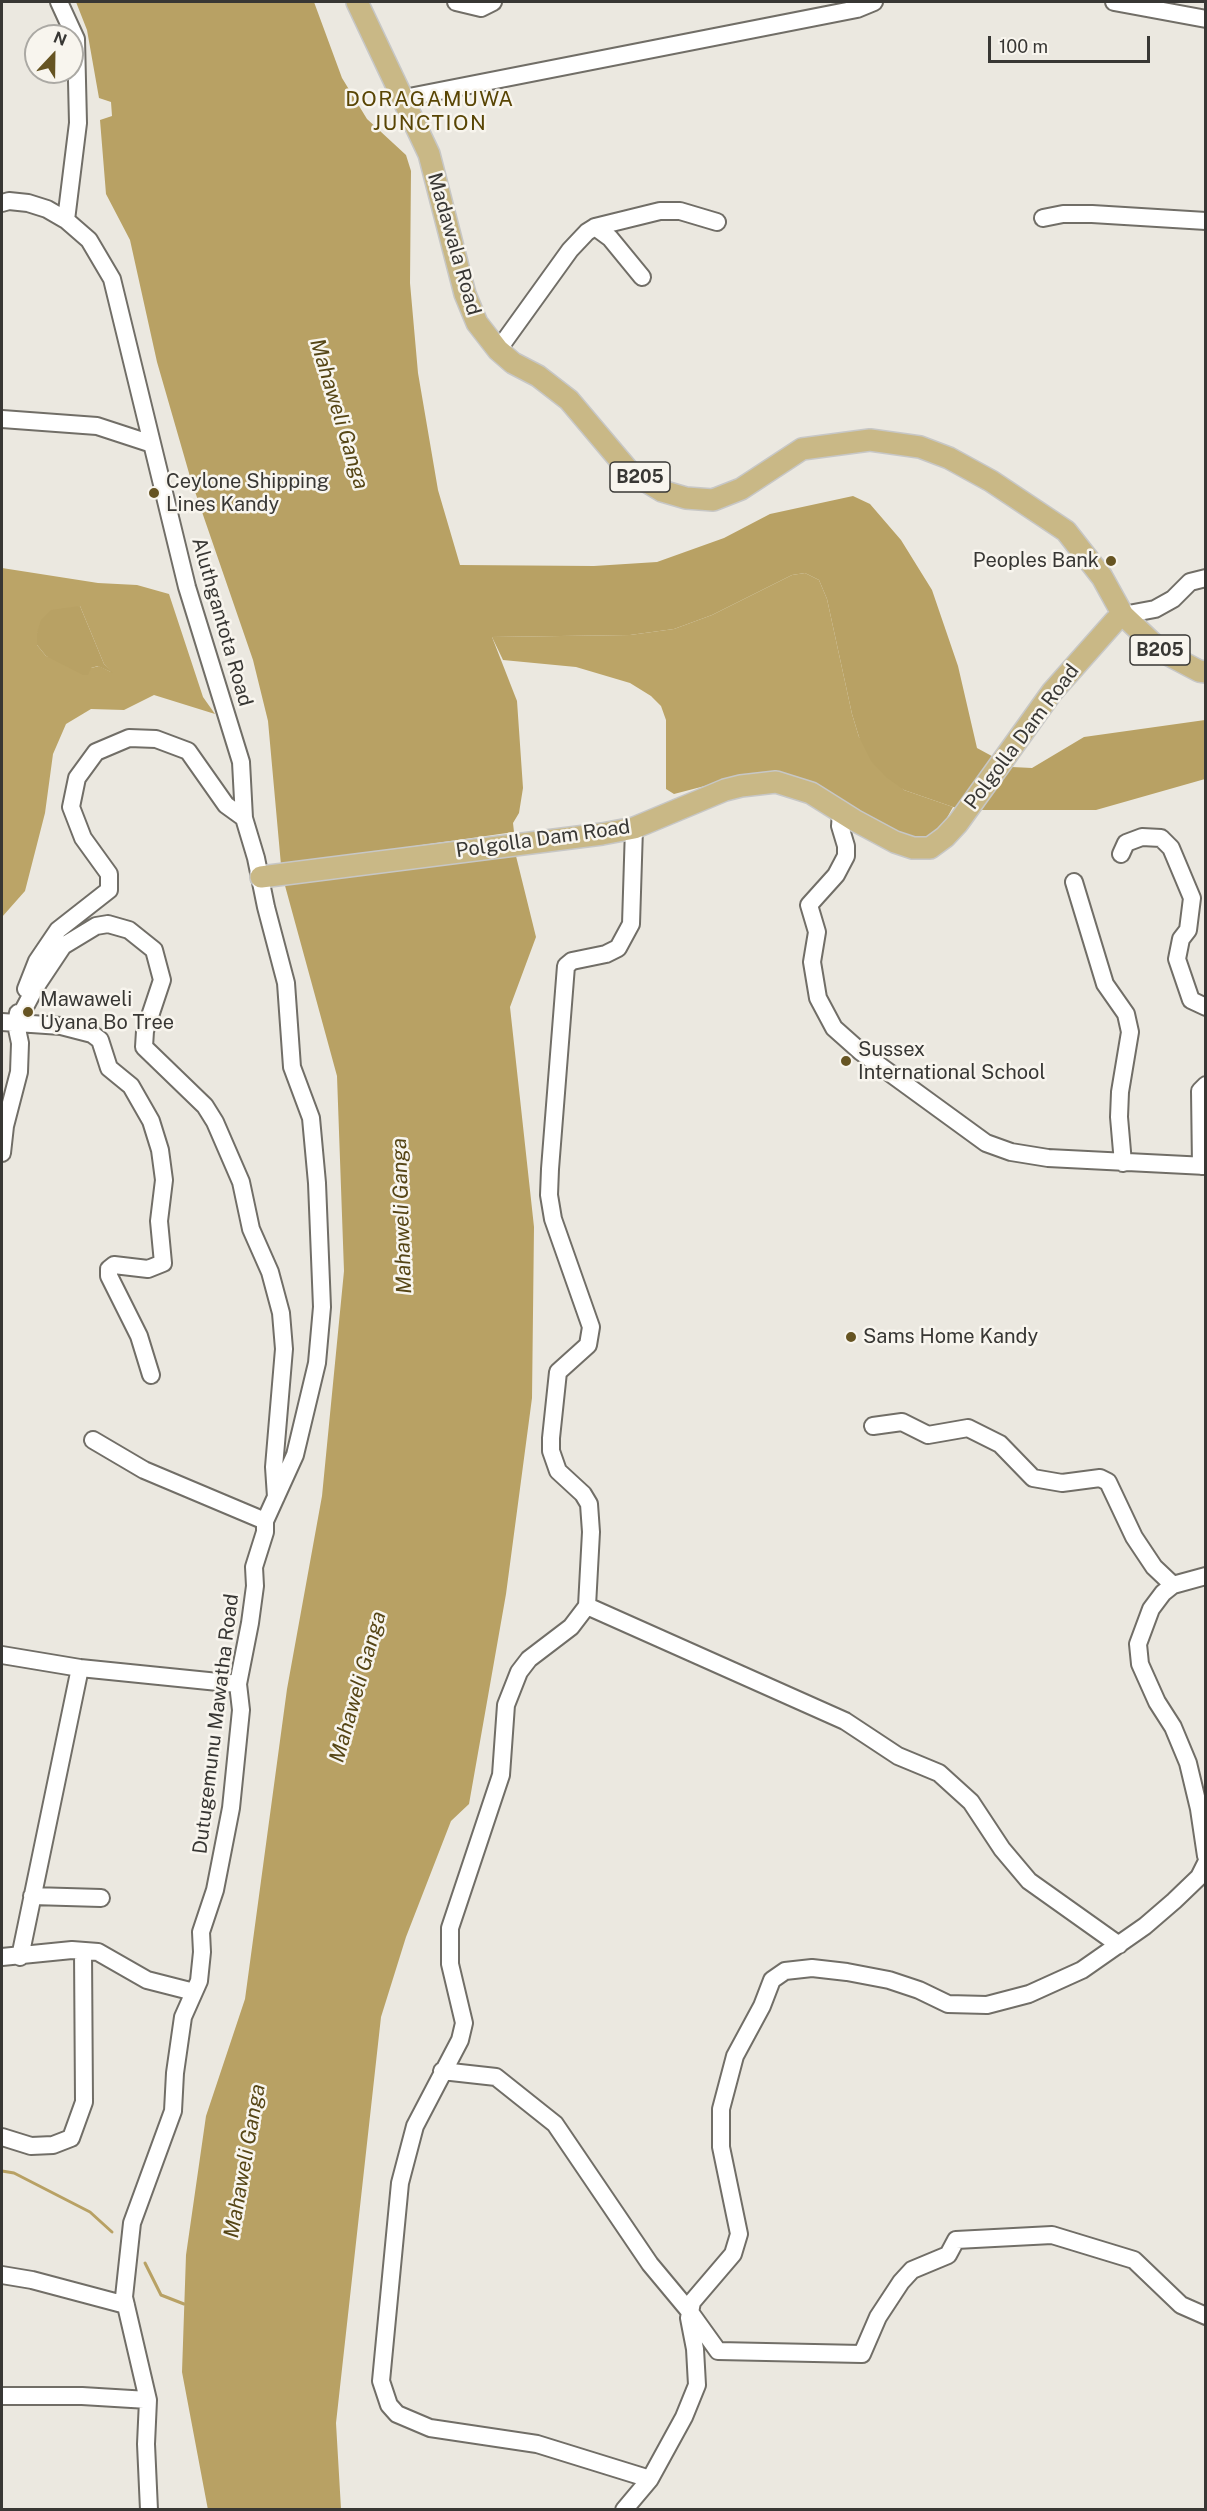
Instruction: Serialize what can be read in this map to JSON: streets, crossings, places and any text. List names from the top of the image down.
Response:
{
  "streets": {
    "main road": ["Madawala Road", "B205", "Polgolla Dam Road"],
    "street": ["Aluthgantota Road", "Dutugemunu Mawatha Road"]
  },
  "crossings": [
    ["Madawala Road", "Polgolla Dam Road"],
    ["Aluthgantota Road", "Polgolla Dam Road"],
    ["Aluthgantota Road", "Dutugemunu Mawatha Road"]
  ],
  "districts": ["DORAGAMUWA JUNCTION"],
  "water": ["Mahaweli Ganga"],
  "places": [
    "Ceylone Shipping Lines Kandy",
    "Peoples Bank",
    "Mawaweli Uyana Bo Tree",
    "Sussex International School",
    "Sams Home Kandy"
  ],
  "scale_bar": "100 m",
  "north": "top"
}
